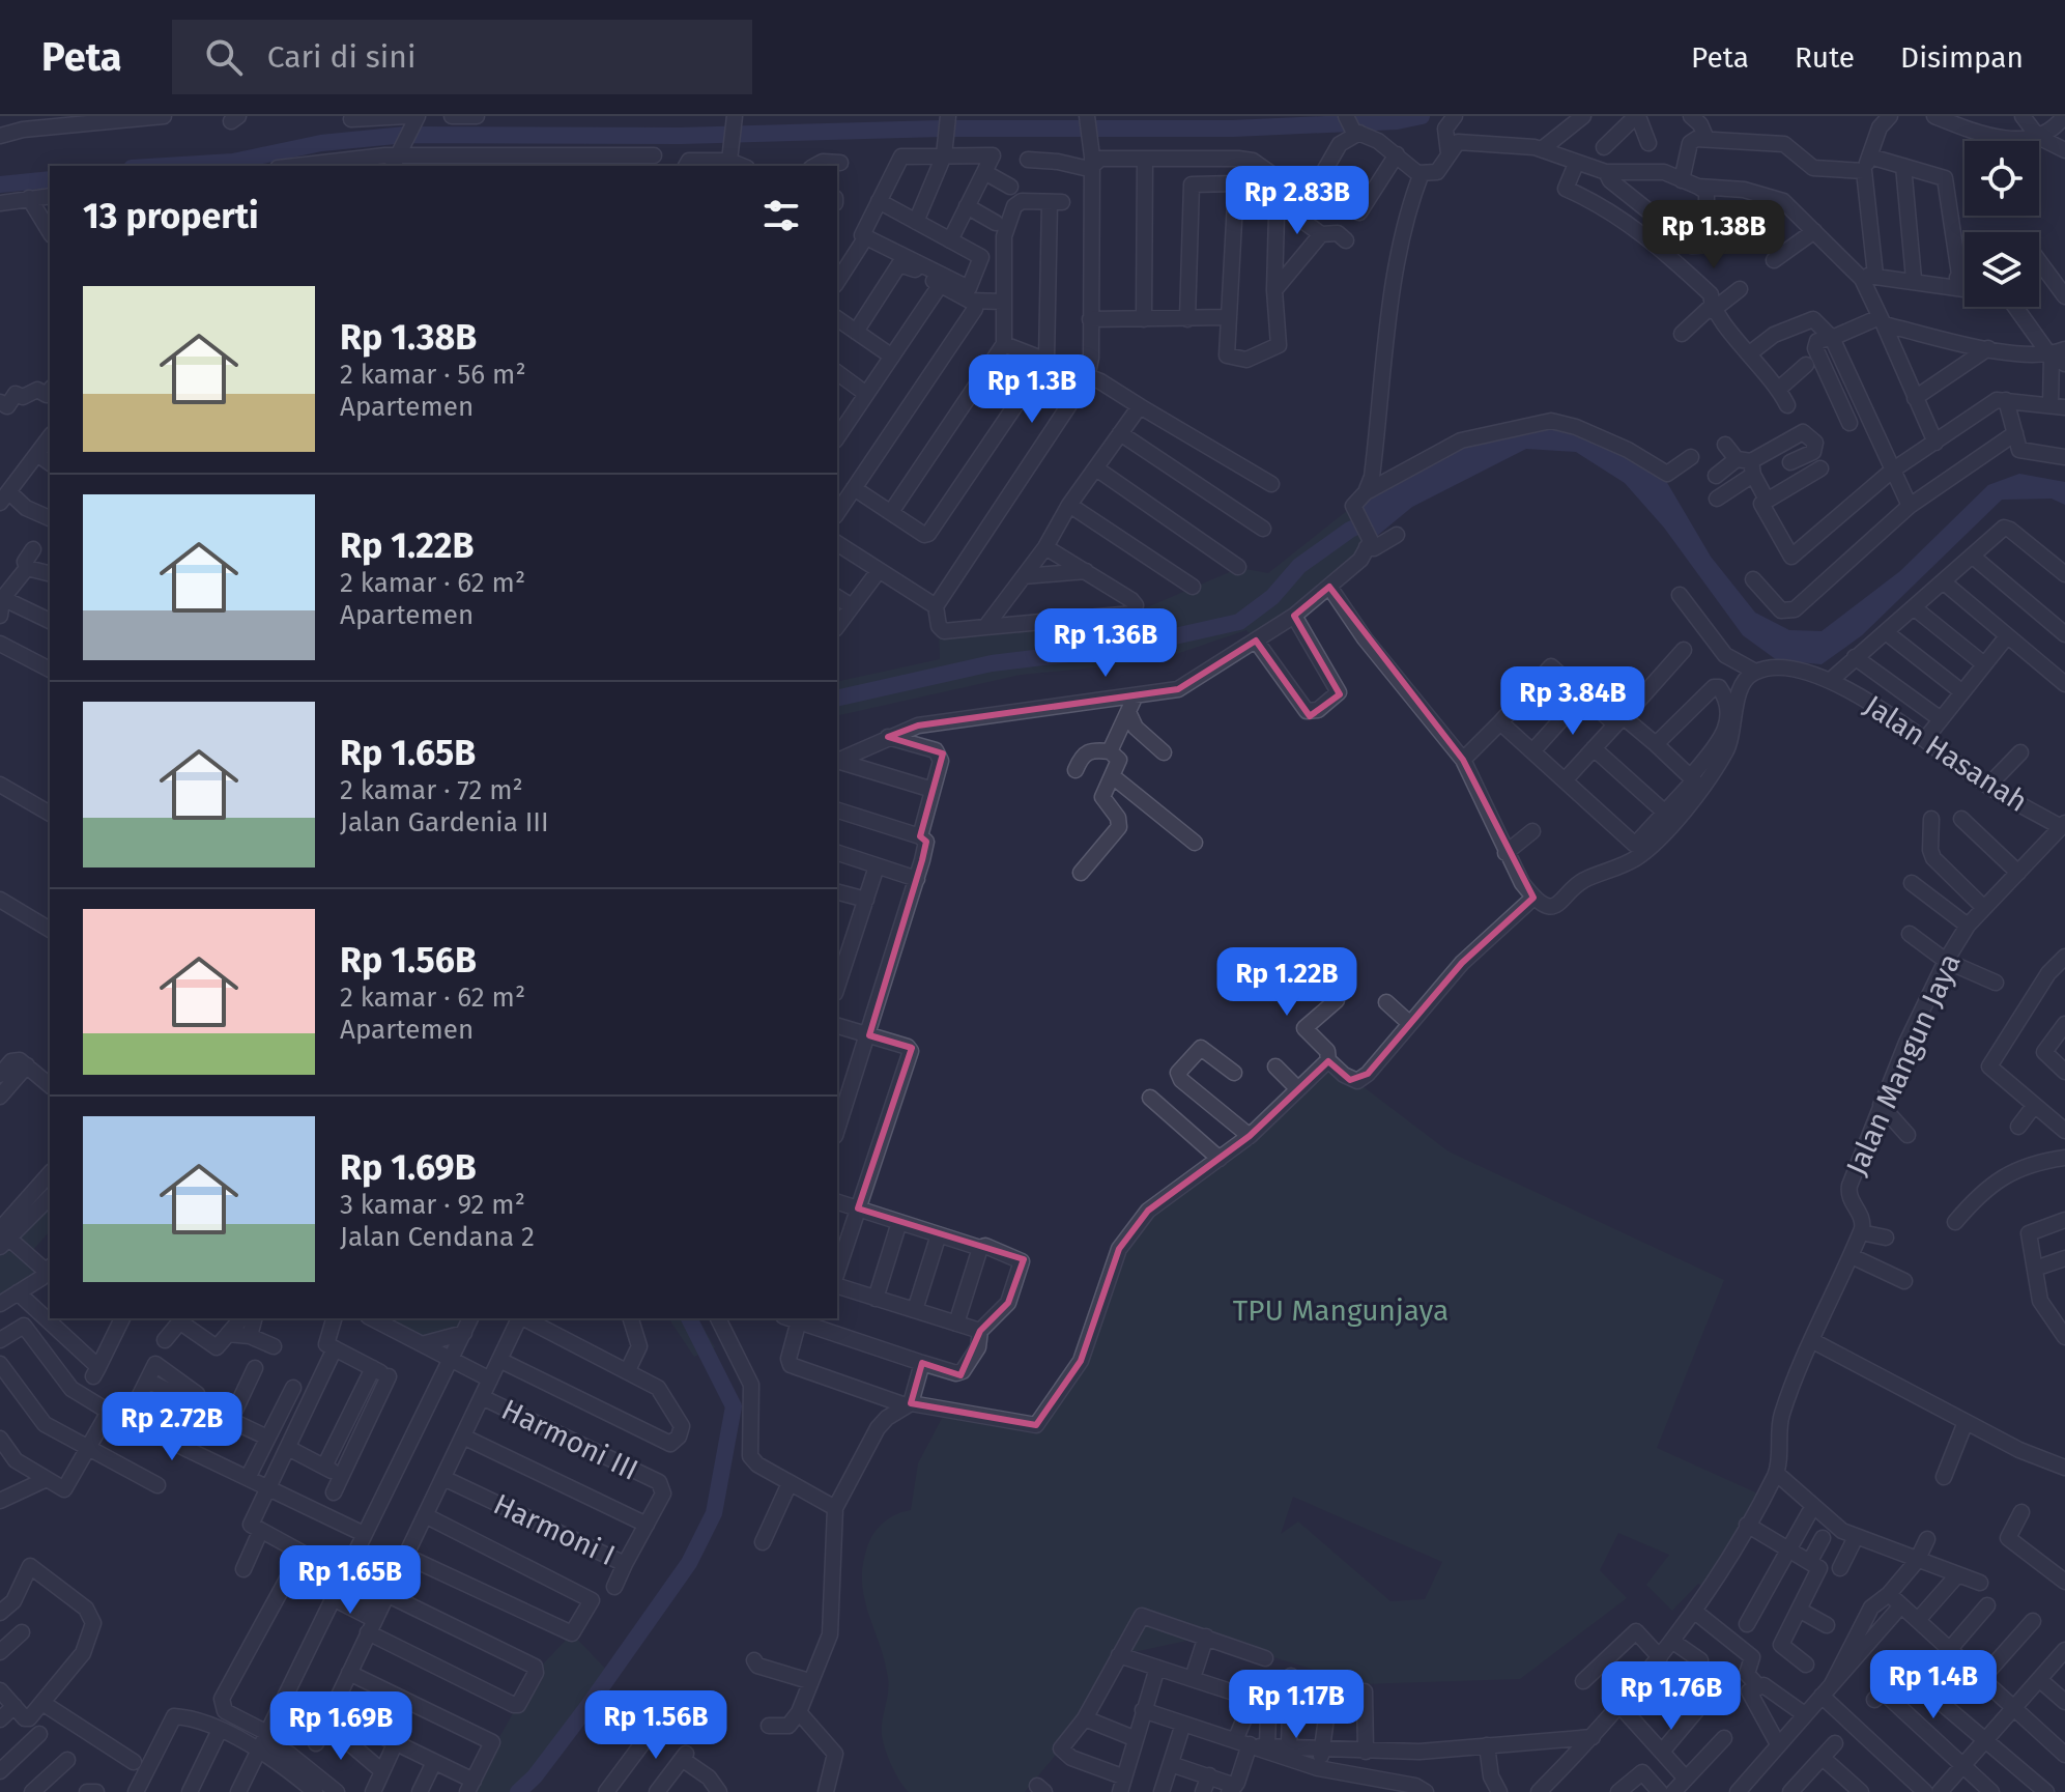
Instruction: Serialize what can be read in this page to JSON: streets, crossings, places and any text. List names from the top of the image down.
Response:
{
  "streets": {
    "street": [
      "Jalan Hasanah",
      "Jalan Mangun Jaya",
      "Harmoni III",
      "Harmoni I"
    ]
  },
  "crossings": [
    ["Jalan Hasanah", "Jalan Mangun Jaya"],
    ["Harmoni III", "Harmoni I"]
  ],
  "parks": ["TPU Mangunjaya"],
  "page": {
    "header": "Peta",
    "search": "Cari di sini",
    "nav": ["Peta", "Rute", "Disimpan"],
    "price": [
      "Rp 2.83B",
      "Rp 1.38B",
      "Rp 1.3B",
      "Rp 1.36B",
      "Rp 3.84B",
      "Rp 1.22B",
      "Rp 2.72B",
      "Rp 1.65B",
      "Rp 1.4B",
      "Rp 1.76B",
      "Rp 1.17B",
      "Rp 1.56B",
      "Rp 1.69B"
    ],
    "heading": "13 properti",
    "list": [
      {
        "name": "Rp 1.38B",
        "note": "2 kamar · 56 m² · Apartemen"
      },
      {
        "name": "Rp 1.22B",
        "note": "2 kamar · 62 m² · Apartemen"
      },
      {
        "name": "Rp 1.65B",
        "note": "2 kamar · 72 m² · Jalan Gardenia III"
      },
      {
        "name": "Rp 1.56B",
        "note": "2 kamar · 62 m² · Apartemen"
      },
      {
        "name": "Rp 1.69B",
        "note": "3 kamar · 92 m² · Jalan Cendana 2"
      }
    ]
  }
}
